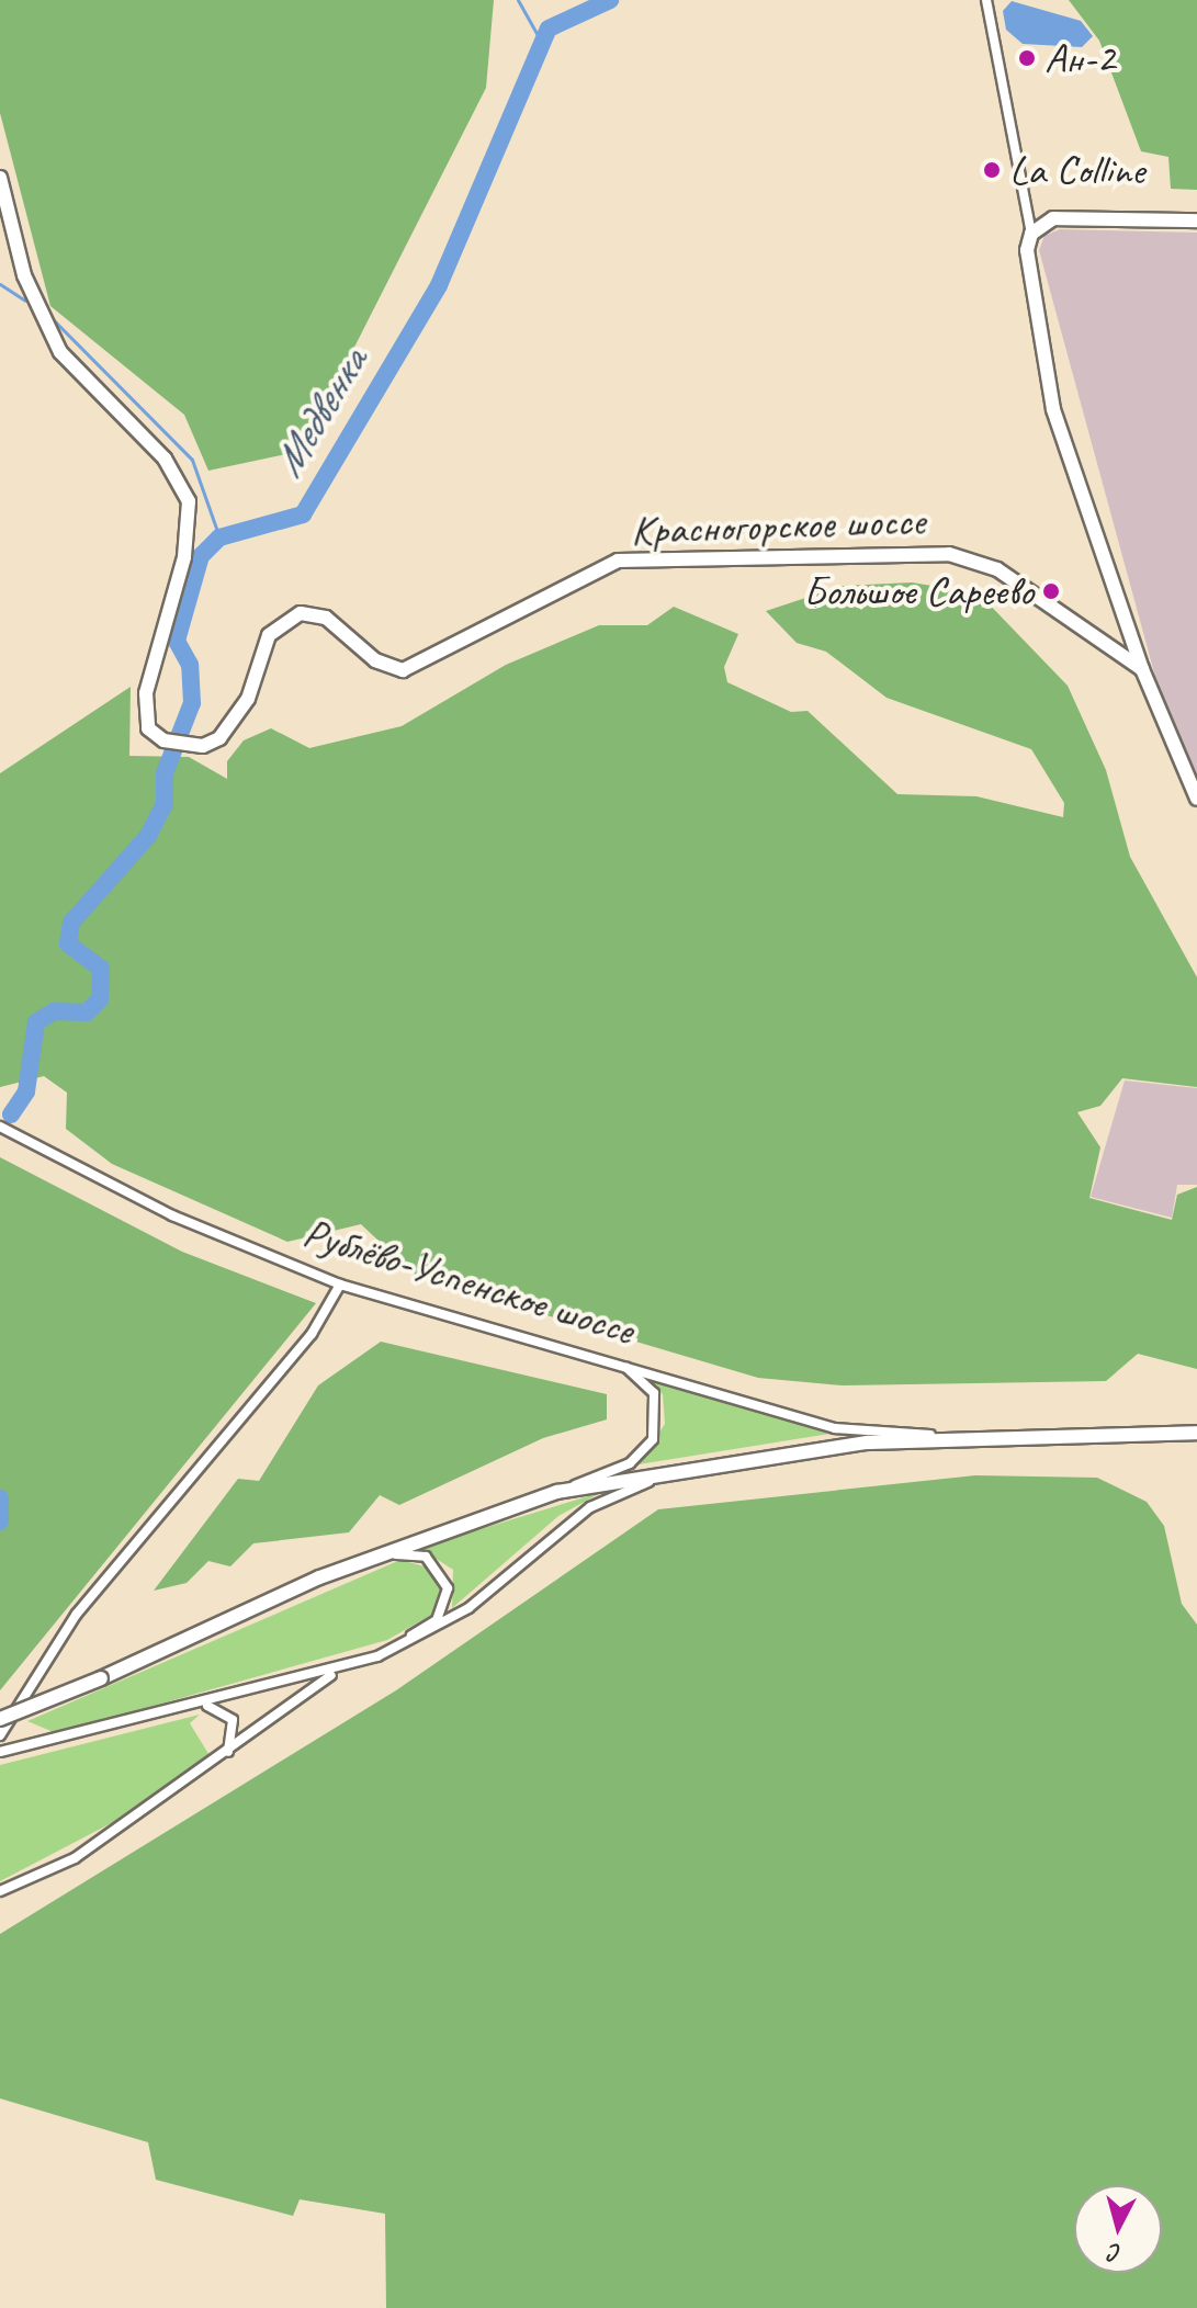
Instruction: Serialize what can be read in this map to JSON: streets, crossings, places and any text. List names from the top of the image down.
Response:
{
  "streets": {
    "main road": ["Красногорское шоссе", "Рублёво-Успенское шоссе"]
  },
  "water": ["Медвенка"],
  "places": ["Ан-2", "La Colline", "Большое Сареево"],
  "north": "bottom"
}
